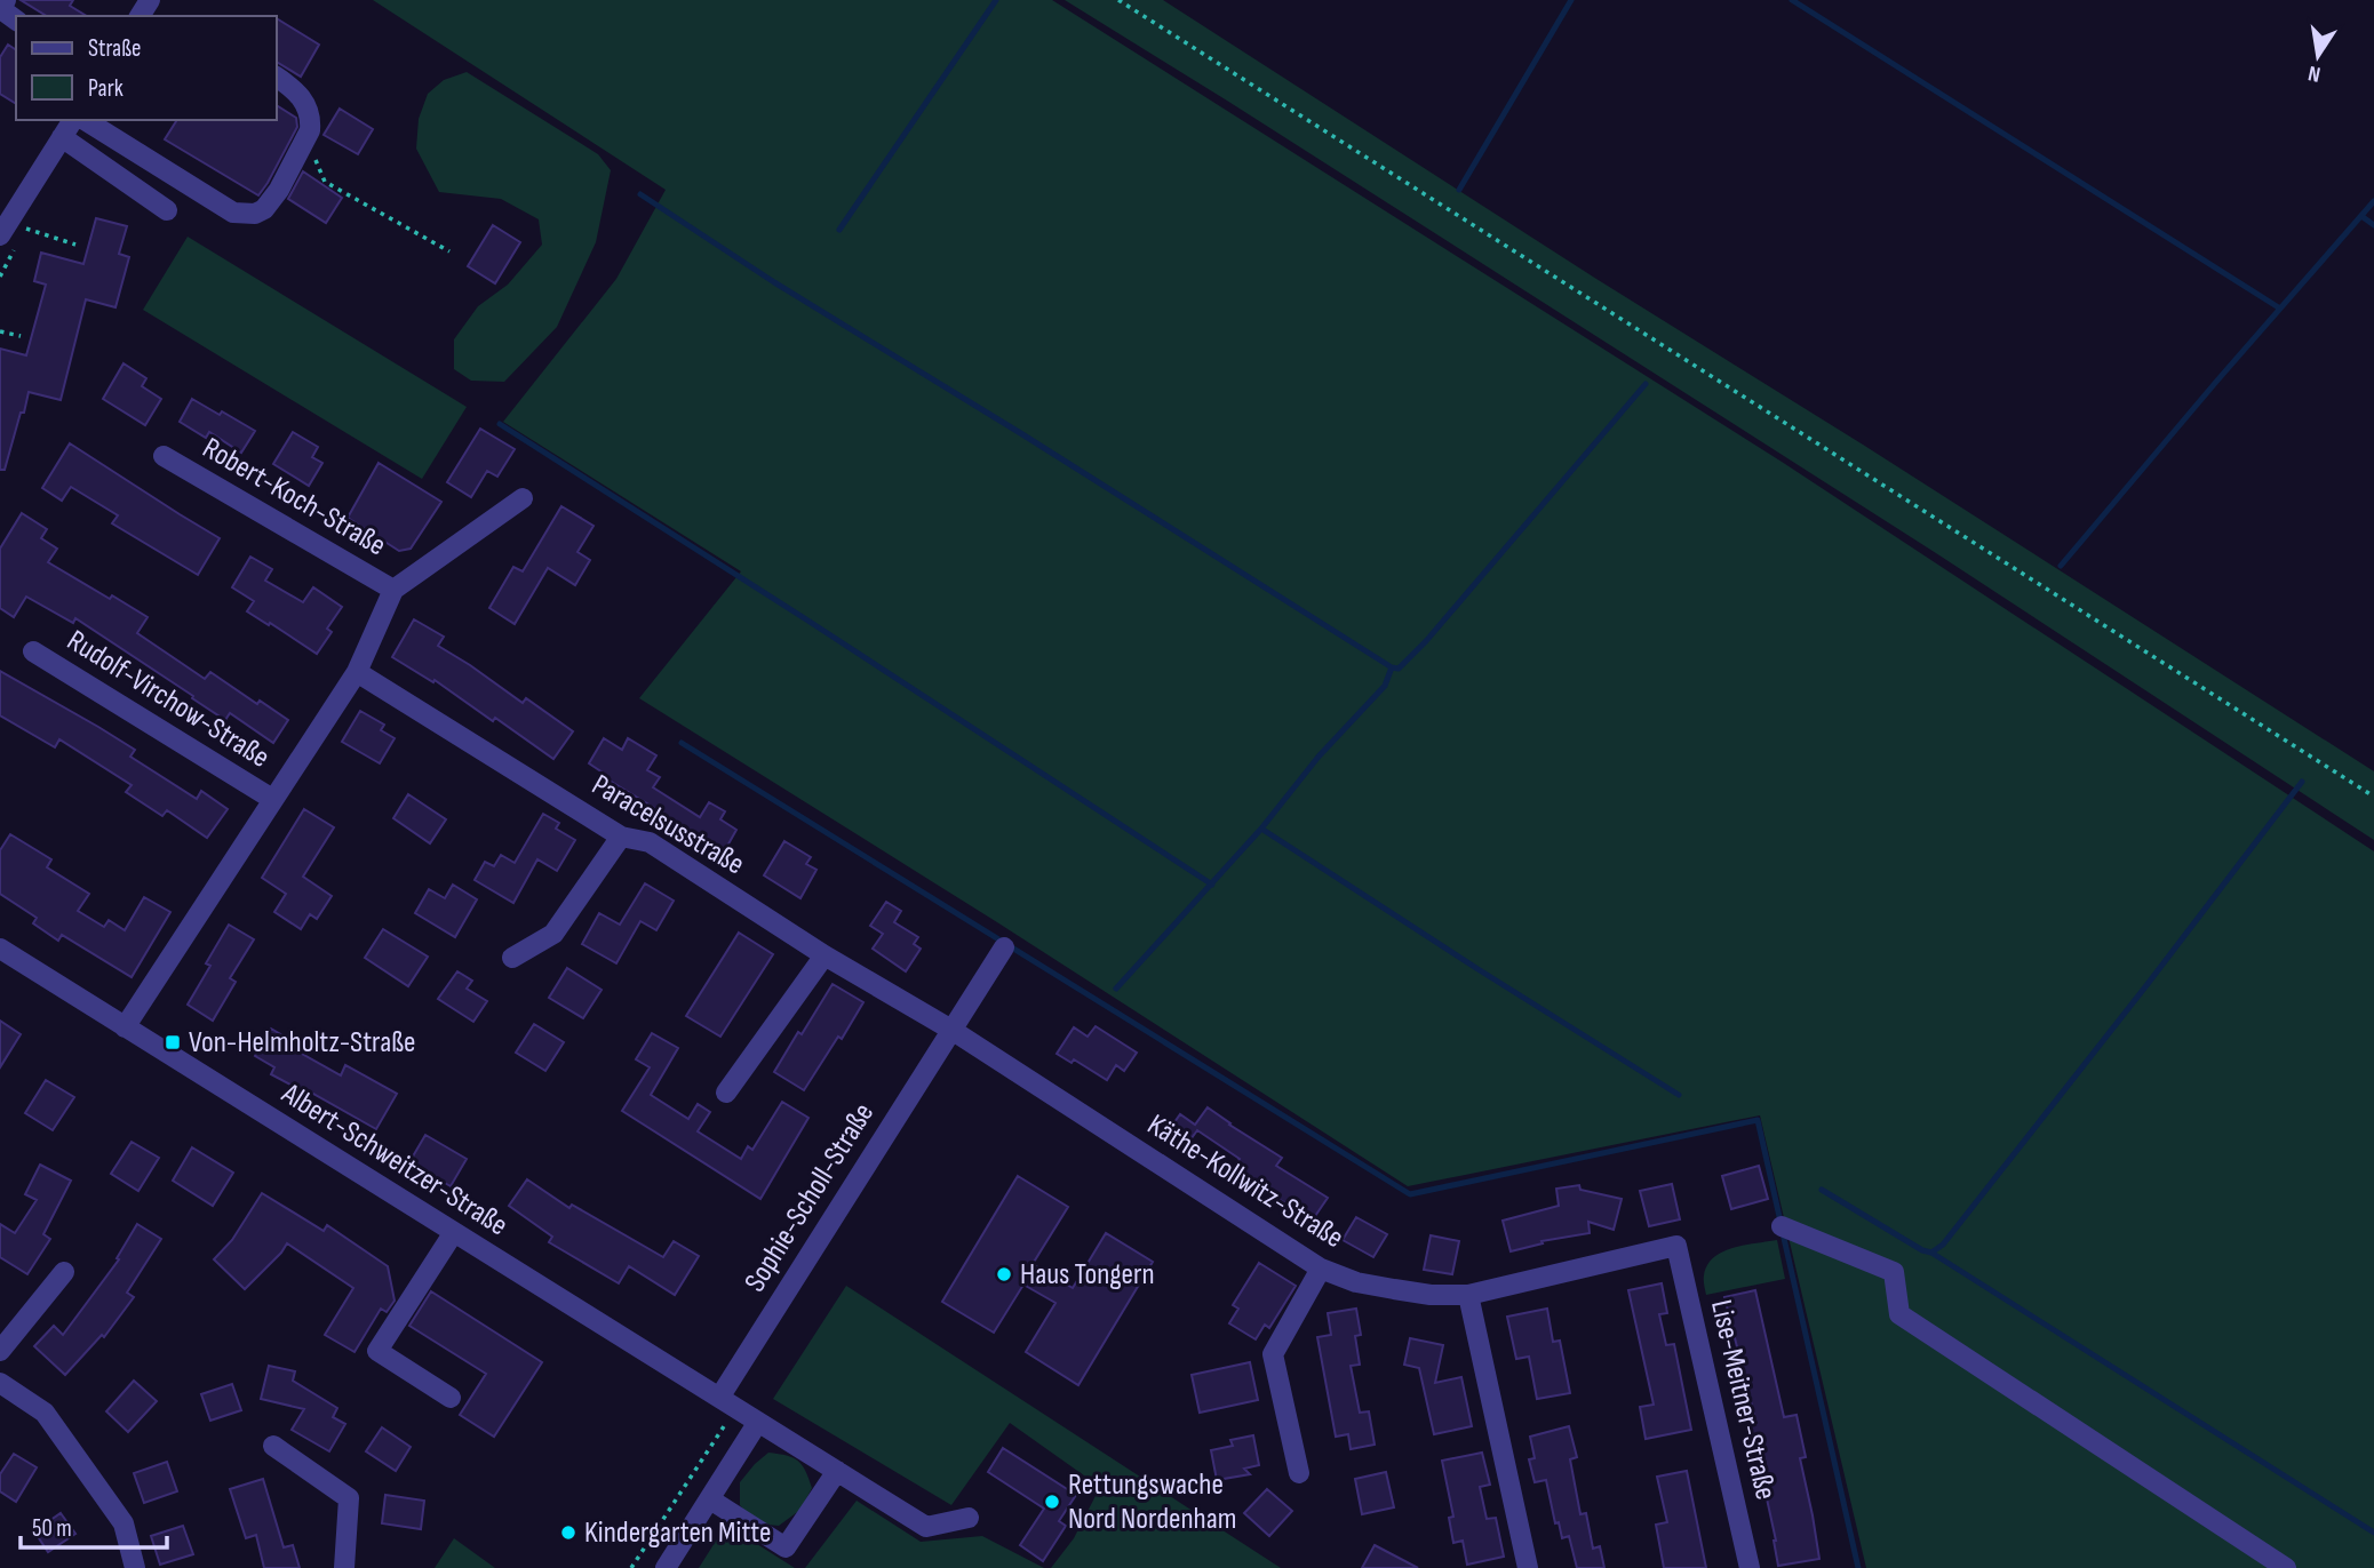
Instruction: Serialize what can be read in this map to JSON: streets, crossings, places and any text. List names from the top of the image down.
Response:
{
  "streets": {
    "street": [
      "Robert-Koch-Straße",
      "Rudolf-Virchow-Straße",
      "Paracelsusstraße",
      "Albert-Schweitzer-Straße",
      "Käthe-Kollwitz-Straße",
      "Sophie-Scholl-Straße",
      "Lise-Meitner-Straße"
    ]
  },
  "crossings": [
    ["Paracelsusstraße", "Käthe-Kollwitz-Straße"],
    ["Paracelsusstraße", "Sophie-Scholl-Straße"],
    ["Albert-Schweitzer-Straße", "Sophie-Scholl-Straße"],
    ["Käthe-Kollwitz-Straße", "Sophie-Scholl-Straße"],
    ["Käthe-Kollwitz-Straße", "Lise-Meitner-Straße"]
  ],
  "places": {
    "transit": ["Von-Helmholtz-Straße"],
    "other": ["Haus Tongern", "Rettungswache Nord Nordenham", "Kindergarten Mitte"]
  },
  "legend": ["Straße", "Park"],
  "scale_bar": "50 m",
  "north": "bottom"
}
